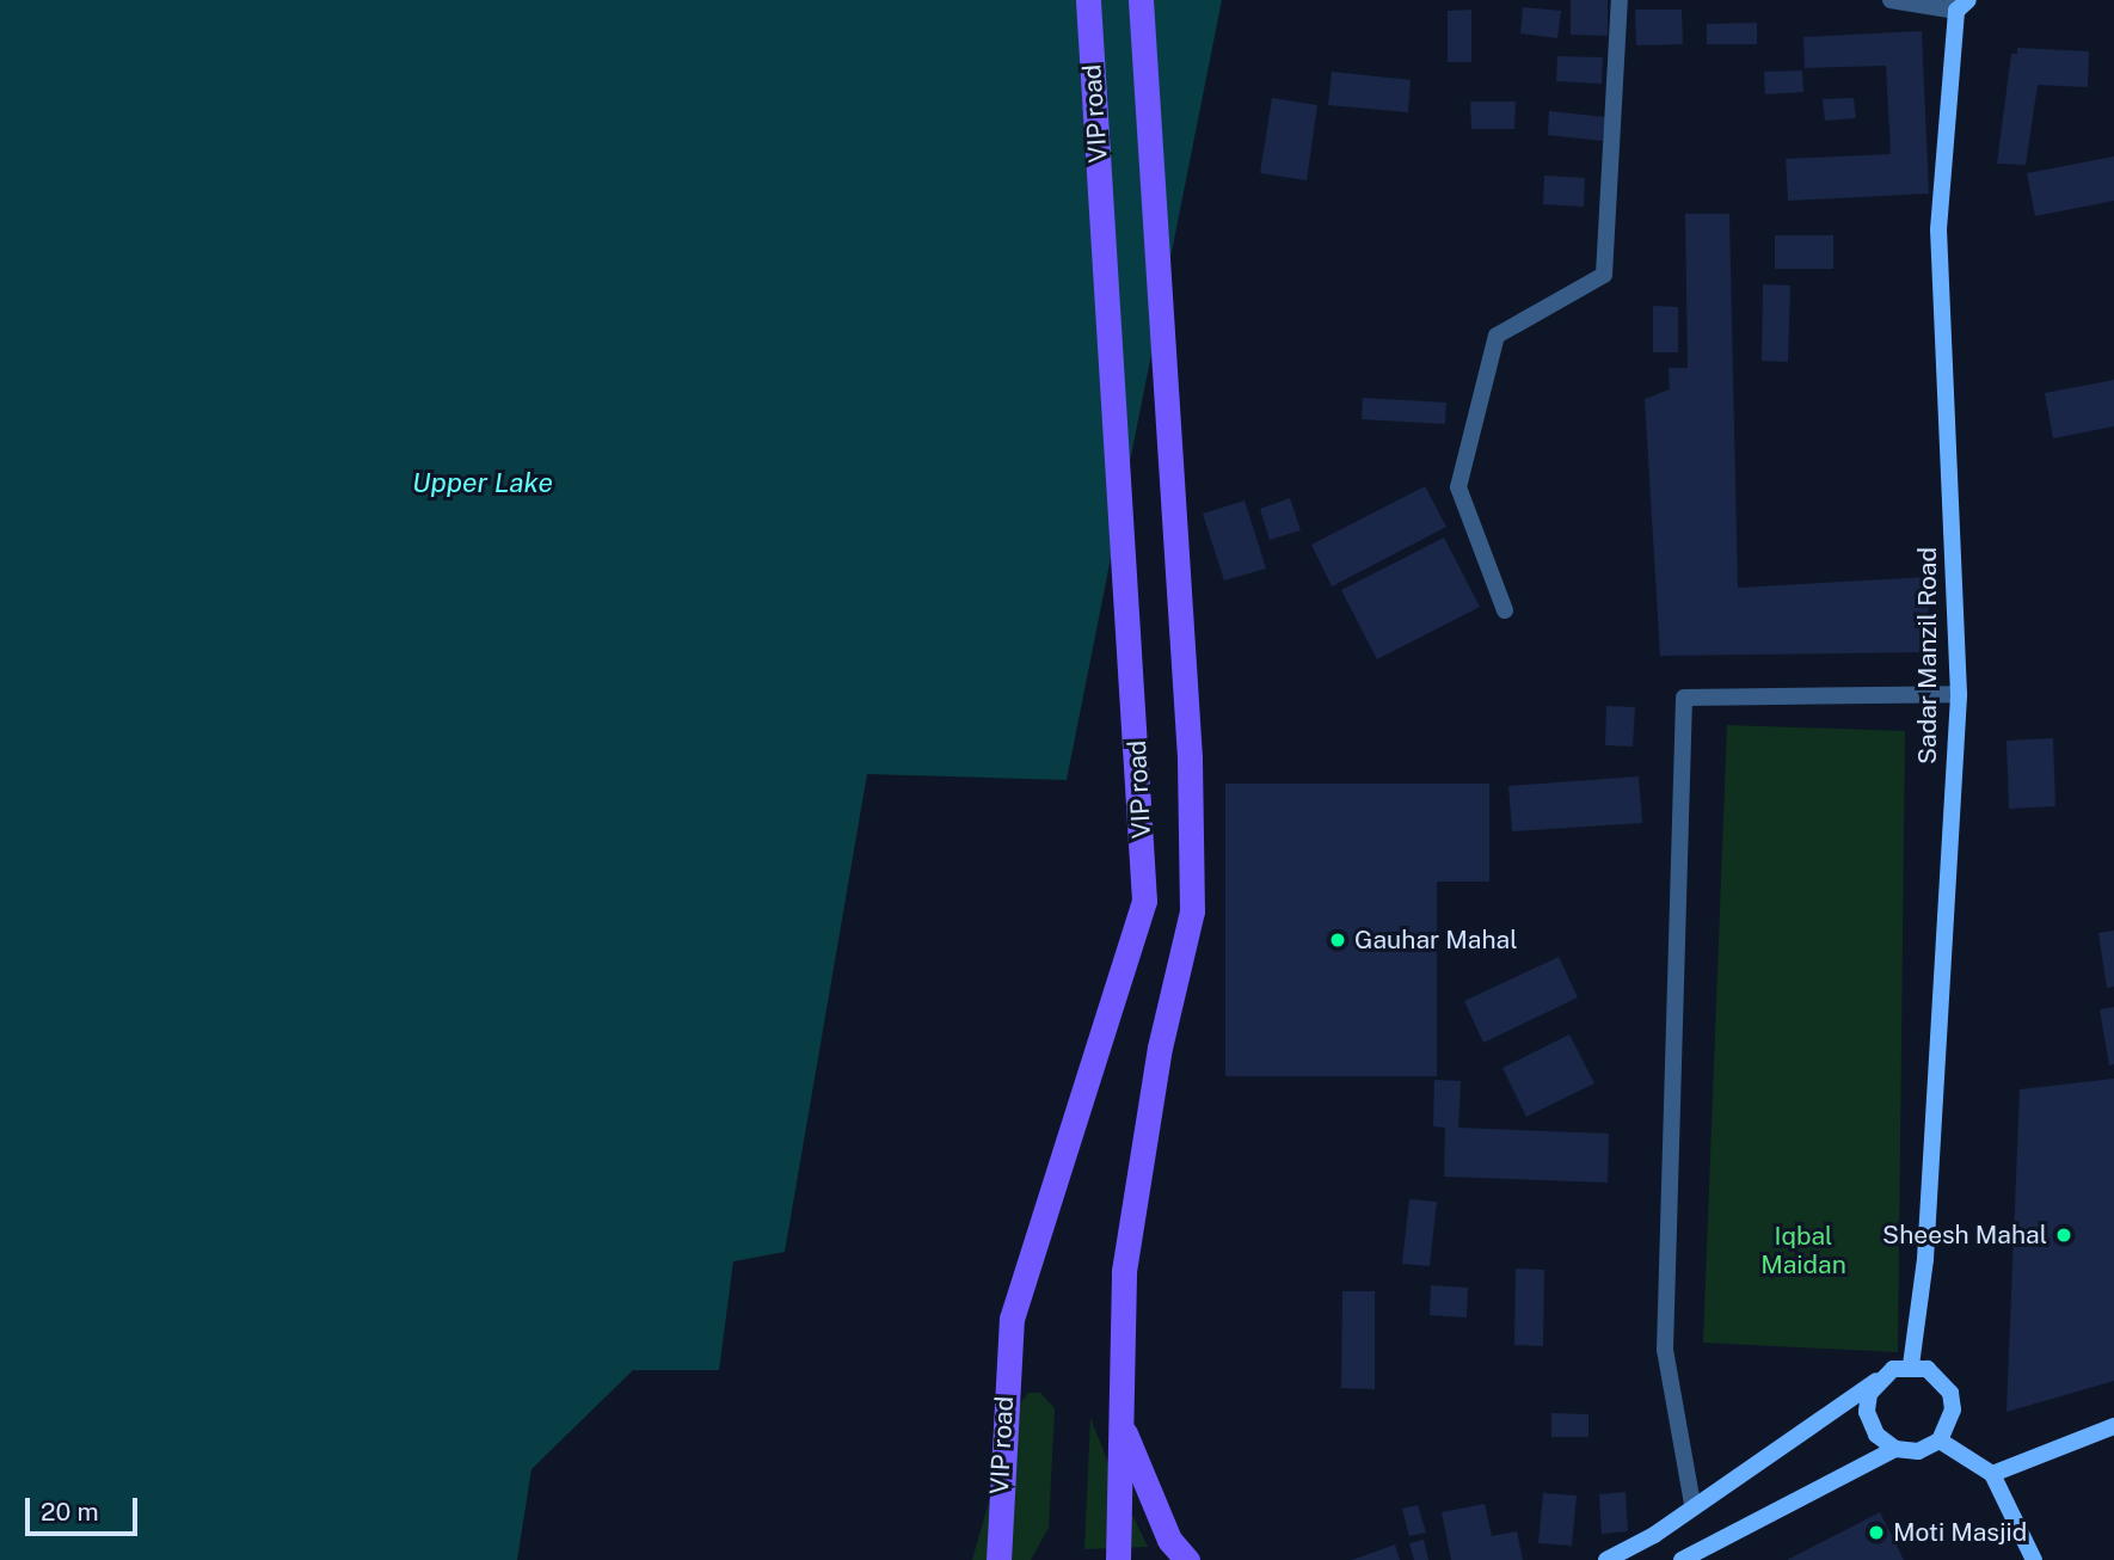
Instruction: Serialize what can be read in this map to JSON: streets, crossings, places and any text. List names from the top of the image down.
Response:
{
  "streets": {
    "main road": ["VIP road", "Sadar Manzil Road"]
  },
  "water": ["Upper Lake"],
  "parks": ["Iqbal Maidan"],
  "places": ["Gauhar Mahal", "Sheesh Mahal", "Moti Masjid"],
  "scale_bar": "20 m"
}
